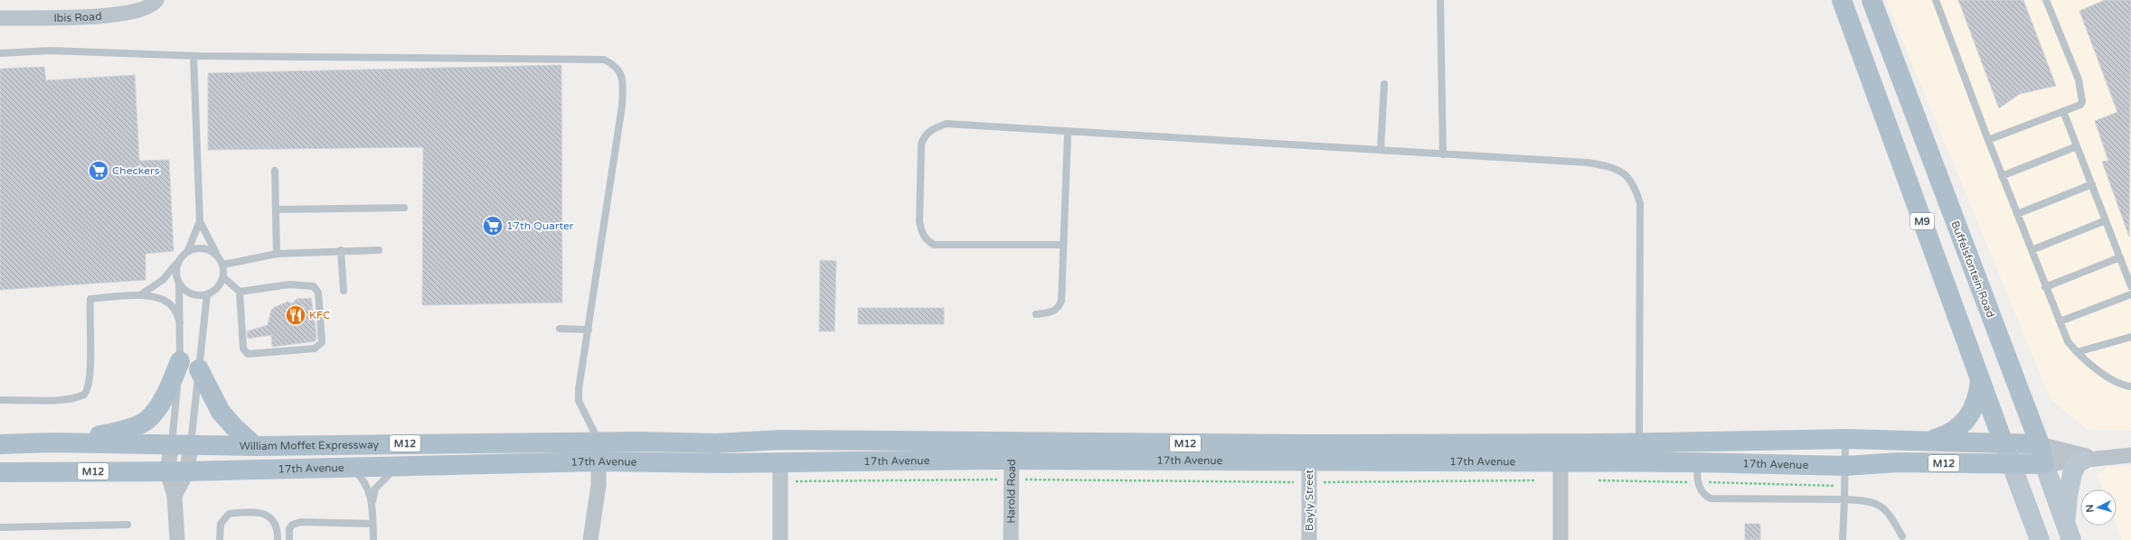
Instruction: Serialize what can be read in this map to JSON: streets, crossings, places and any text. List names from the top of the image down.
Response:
{
  "streets": {
    "main road": [
      "M9",
      "Buffelsfontein Road",
      "M12",
      "William Moffet Expressway",
      "17th Avenue"
    ],
    "street": ["Ibis Road", "Harold Road", "Bayly Street"]
  },
  "crossings": [
    ["M9", "17th Avenue"],
    ["Buffelsfontein Road", "17th Avenue"],
    ["William Moffet Expressway", "17th Avenue"],
    ["17th Avenue", "Harold Road"],
    ["17th Avenue", "Bayly Street"]
  ],
  "places": {
    "supermarket": ["Checkers", "17th Quarter"],
    "restaurant": ["KFC"]
  },
  "north": "left"
}
